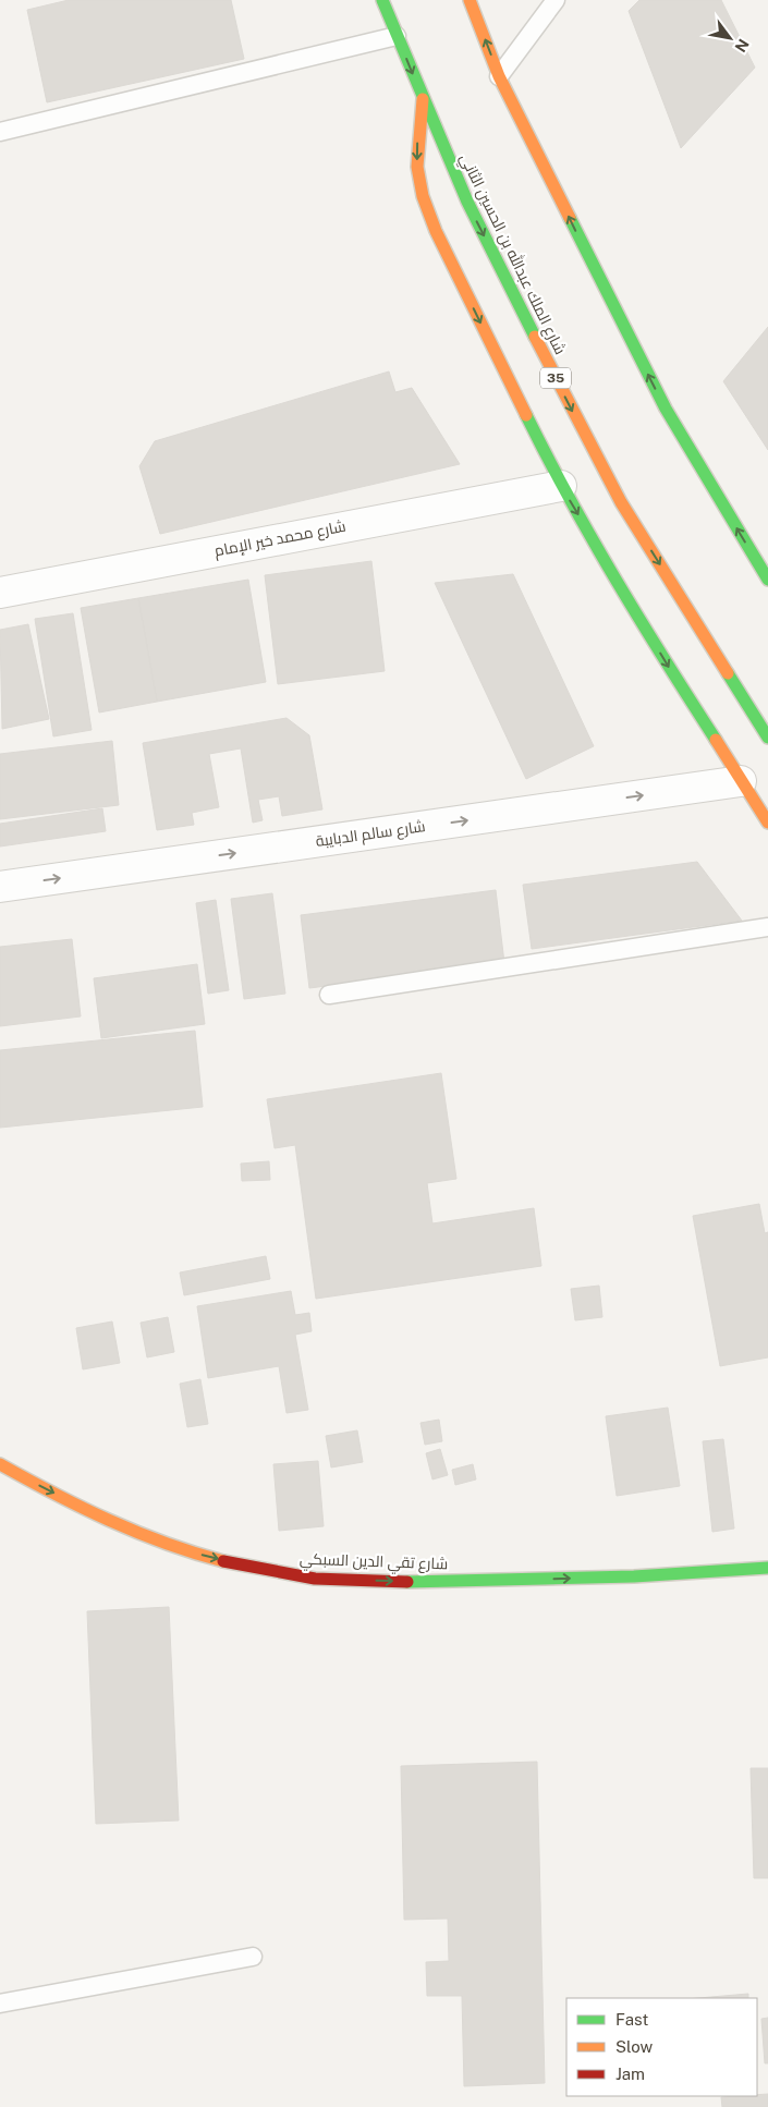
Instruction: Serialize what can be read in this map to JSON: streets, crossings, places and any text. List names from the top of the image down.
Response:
{
  "streets": {
    "main road": ["شارع الملك عبدالله بن الحسين الثاني", "35", "شارع تقي الدين السبكي"],
    "street": ["شارع محمد خير الإمام", "شارع سالم الدبايبة"]
  },
  "one_way": ["شارع سالم الدبايبة", "شارع تقي الدين السبكي"],
  "legend": ["Fast", "Slow", "Jam"],
  "north": "bottom right"
}
